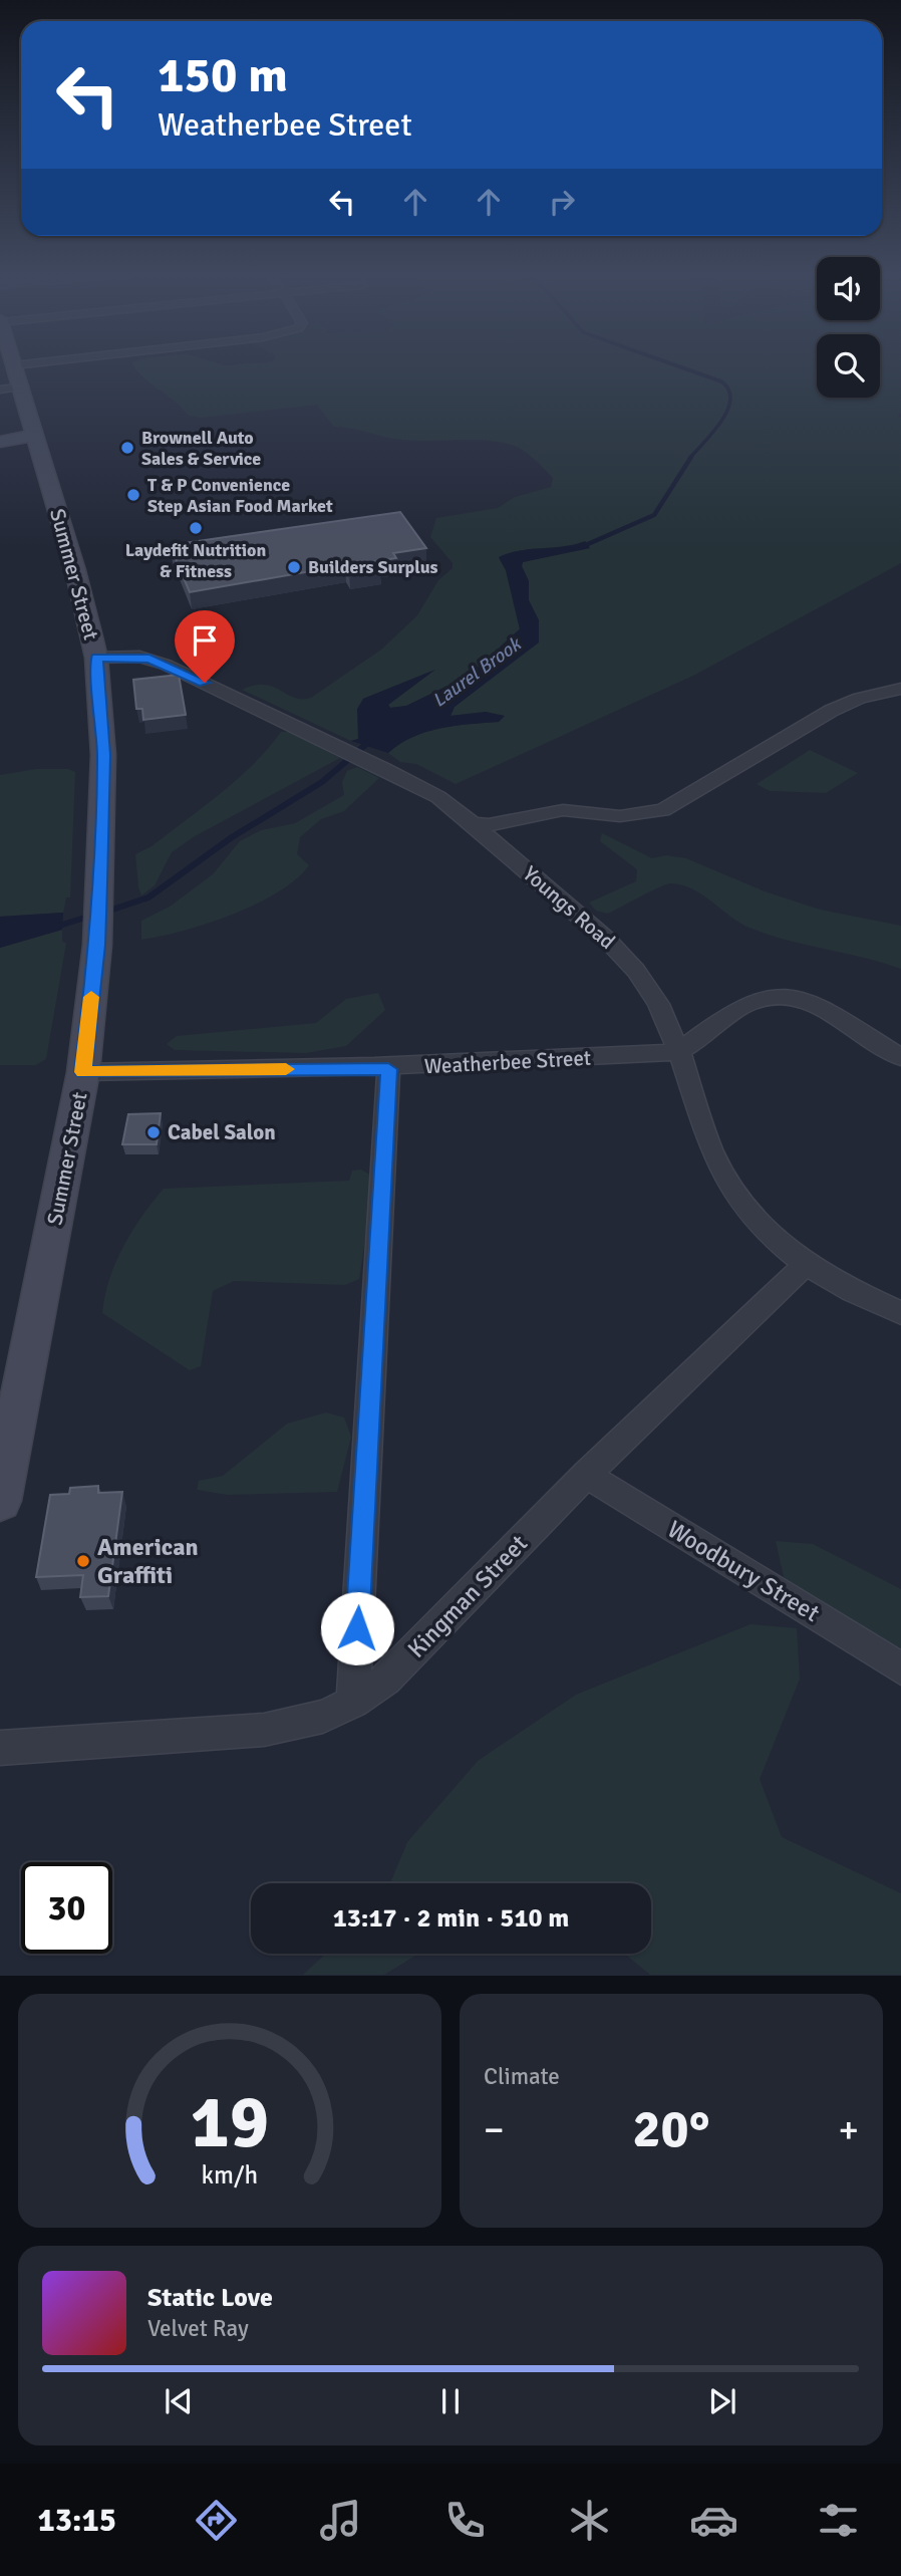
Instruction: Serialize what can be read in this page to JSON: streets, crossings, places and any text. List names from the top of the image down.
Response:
{
  "streets": {
    "main road": ["Summer Street"],
    "street": [
      "Youngs Road",
      "Weatherbee Street",
      "Woodbury Street",
      "Kingman Street"
    ]
  },
  "crossings": [
    ["Summer Street", "Youngs Road"],
    ["Summer Street", "Weatherbee Street"],
    ["Youngs Road", "Weatherbee Street"],
    ["Youngs Road", "Kingman Street"],
    ["Woodbury Street", "Kingman Street"]
  ],
  "water": ["Laurel Brook"],
  "places": [
    "Brownell Auto Sales & Service",
    "T & P Convenience Step Asian Food Market",
    "Laydefit Nutrition & Fitness",
    "Builders Surplus",
    "Cabel Salon",
    "American Graffiti"
  ],
  "page": {
    "turn": ["150 m", "Weatherbee Street"],
    "limit": "30",
    "trip": "13:17 · 2 min · 510 m",
    "tile": "Climate",
    "heat": ["−", "20°", "+"],
    "song": ["Static Love", "Velvet Ray"],
    "tabs": "13:15",
    "gauge": ["19", "km/h"]
  }
}
